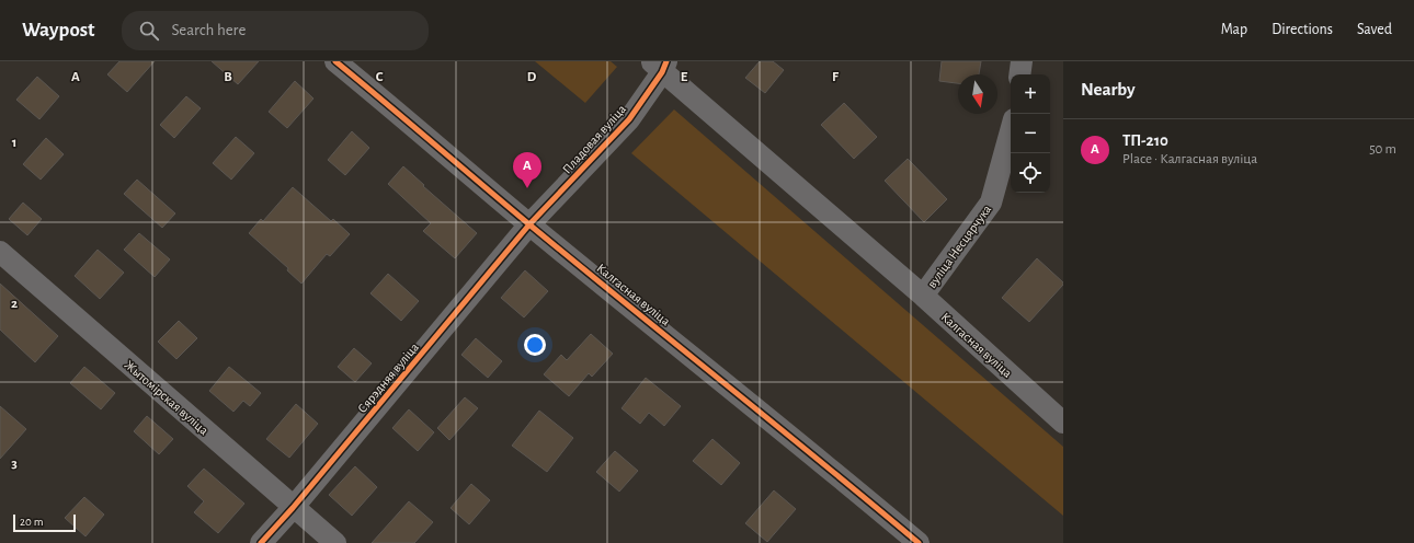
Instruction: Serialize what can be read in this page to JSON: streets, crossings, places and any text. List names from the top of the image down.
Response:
{
  "streets": {
    "street": [
      "Пладовая вуліца",
      "вуліца Несцярчука",
      "Калгасная вуліца",
      "Сярэдняя вуліца",
      "Жытомірская вуліца"
    ]
  },
  "crossings": [
    ["Пладовая вуліца", "Калгасная вуліца"],
    ["Пладовая вуліца", "Сярэдняя вуліца"],
    ["вуліца Несцярчука", "Калгасная вуліца"],
    ["Калгасная вуліца", "Сярэдняя вуліца"],
    ["Сярэдняя вуліца", "Жытомірская вуліца"]
  ],
  "scale_bar": "20 m",
  "north": "bottom",
  "page": {
    "header": "Waypost",
    "search": "Search here",
    "nav": ["Map", "Directions", "Saved"],
    "heading": "Nearby",
    "map_buttons": ["+", "−"],
    "list": [
      {
        "mark": "A",
        "name": "ТП-210",
        "note": "Place · Калгасная вуліца",
        "value": "50 m"
      }
    ],
    "pins": "A",
    "scale": "20 m"
  },
  "grid": {
    "columns": [
      "A",
      "B",
      "C",
      "D",
      "E",
      "F"
    ],
    "rows": ["1", "2", "3"]
  }
}
